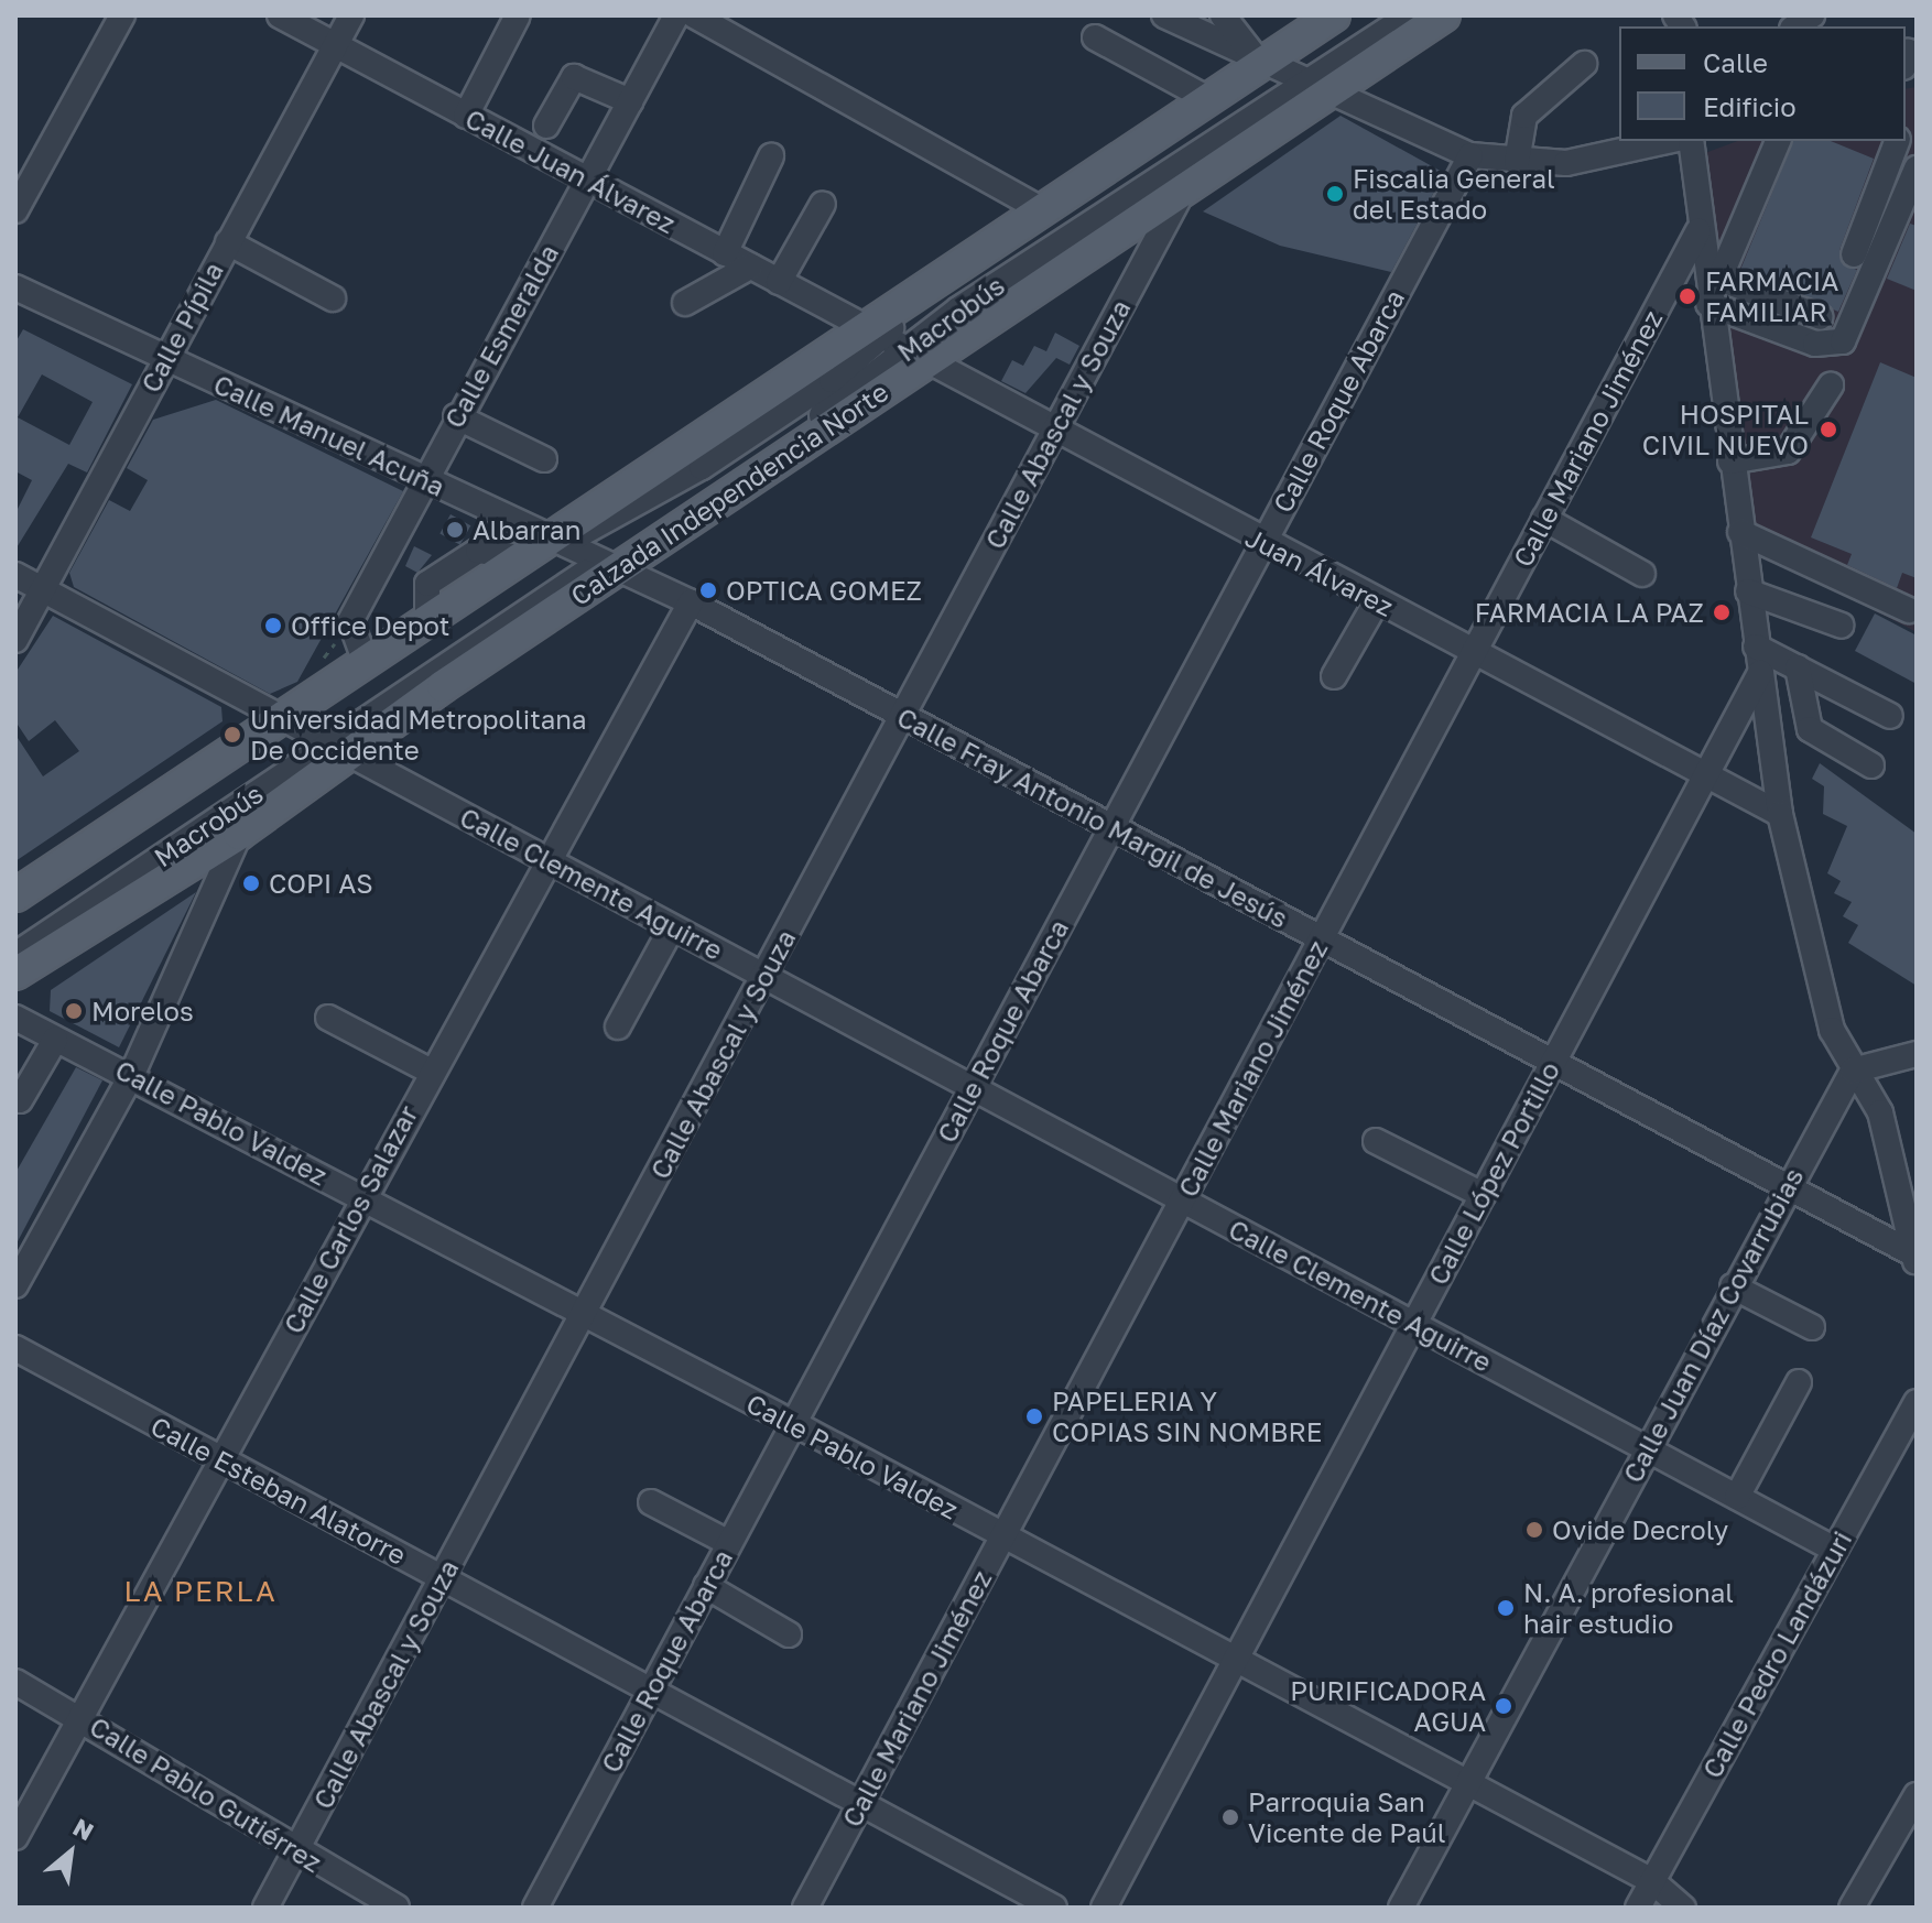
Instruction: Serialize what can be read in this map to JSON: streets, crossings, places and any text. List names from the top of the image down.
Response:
{
  "streets": {
    "main road": ["Calzada Independencia Norte"],
    "street": [
      "Calle Juan Álvarez",
      "Macrobús",
      "Calle Pípila",
      "Calle Esmeralda",
      "Calle Roque Abarca",
      "Calle Abascal y Souza",
      "Calle Manuel Acuña",
      "Calle Mariano Jiménez",
      "Juan Álvarez",
      "Calle Fray Antonio Margil de Jesús",
      "Calle Clemente Aguirre",
      "Calle Pablo Valdez",
      "Calle López Portillo",
      "Calle Carlos Salazar",
      "Calle Juan Díaz Covarrubias",
      "Calle Esteban Alatorre",
      "Calle Pedro Landázuri",
      "Calle Pablo Gutiérrez"
    ]
  },
  "crossings": [
    ["Calle Juan Álvarez", "Macrobús"],
    ["Calle Juan Álvarez", "Calle Pípila"],
    ["Calle Juan Álvarez", "Calle Esmeralda"],
    ["Calle Juan Álvarez", "Juan Álvarez"],
    ["Macrobús", "Calle Manuel Acuña"],
    ["Macrobús", "Calzada Independencia Norte"],
    ["Macrobús", "Juan Álvarez"],
    ["Macrobús", "Calle Fray Antonio Margil de Jesús"],
    ["Macrobús", "Calle Clemente Aguirre"],
    ["Calle Pípila", "Calle Manuel Acuña"],
    ["Calle Pípila", "Calle Clemente Aguirre"],
    ["Calle Esmeralda", "Calle Manuel Acuña"],
    ["Calle Roque Abarca", "Juan Álvarez"],
    ["Calle Roque Abarca", "Calle Fray Antonio Margil de Jesús"],
    ["Calle Roque Abarca", "Calle Clemente Aguirre"],
    ["Calle Roque Abarca", "Calle Pablo Valdez"],
    ["Calle Roque Abarca", "Calle Esteban Alatorre"],
    ["Calle Abascal y Souza", "Calzada Independencia Norte"],
    ["Calle Abascal y Souza", "Juan Álvarez"],
    ["Calle Abascal y Souza", "Calle Fray Antonio Margil de Jesús"],
    ["Calle Abascal y Souza", "Calle Clemente Aguirre"],
    ["Calle Abascal y Souza", "Calle Pablo Valdez"],
    ["Calle Abascal y Souza", "Calle Esteban Alatorre"],
    ["Calle Abascal y Souza", "Calle Pablo Gutiérrez"],
    ["Calle Manuel Acuña", "Calle Fray Antonio Margil de Jesús"],
    ["Calle Mariano Jiménez", "Juan Álvarez"],
    ["Calle Mariano Jiménez", "Calle Fray Antonio Margil de Jesús"],
    ["Calle Mariano Jiménez", "Calle Clemente Aguirre"],
    ["Calle Mariano Jiménez", "Calle Pablo Valdez"],
    ["Calle Mariano Jiménez", "Calle Esteban Alatorre"],
    ["Calzada Independencia Norte", "Juan Álvarez"],
    ["Calzada Independencia Norte", "Calle Fray Antonio Margil de Jesús"],
    ["Calzada Independencia Norte", "Calle Clemente Aguirre"],
    ["Juan Álvarez", "Calle López Portillo"],
    ["Calle Fray Antonio Margil de Jesús", "Calle López Portillo"],
    ["Calle Fray Antonio Margil de Jesús", "Calle Carlos Salazar"],
    ["Calle Fray Antonio Margil de Jesús", "Calle Juan Díaz Covarrubias"],
    ["Calle Clemente Aguirre", "Calle López Portillo"],
    ["Calle Clemente Aguirre", "Calle Carlos Salazar"],
    ["Calle Clemente Aguirre", "Calle Juan Díaz Covarrubias"],
    ["Calle Clemente Aguirre", "Calle Pedro Landázuri"],
    ["Calle Pablo Valdez", "Calle López Portillo"],
    ["Calle Pablo Valdez", "Calle Carlos Salazar"],
    ["Calle Pablo Valdez", "Calle Juan Díaz Covarrubias"],
    ["Calle Pablo Valdez", "Calle Pedro Landázuri"],
    ["Calle Carlos Salazar", "Calle Esteban Alatorre"],
    ["Calle Carlos Salazar", "Calle Pablo Gutiérrez"]
  ],
  "districts": ["LA PERLA"],
  "places": [
    "Fiscalia General del Estado",
    "FARMACIA FAMILIAR",
    "HOSPITAL CIVIL NUEVO",
    "Albarran",
    "OPTICA GOMEZ",
    "FARMACIA LA PAZ",
    "Office Depot",
    "Universidad Metropolitana De Occidente",
    "COPI AS",
    "Morelos",
    "PAPELERIA Y COPIAS SIN NOMBRE",
    "Ovide Decroly",
    "N. A. profesional hair estudio",
    "PURIFICADORA AGUA",
    "Parroquia San Vicente de Paúl"
  ],
  "legend": ["Calle", "Edificio"],
  "north": "top right"
}
